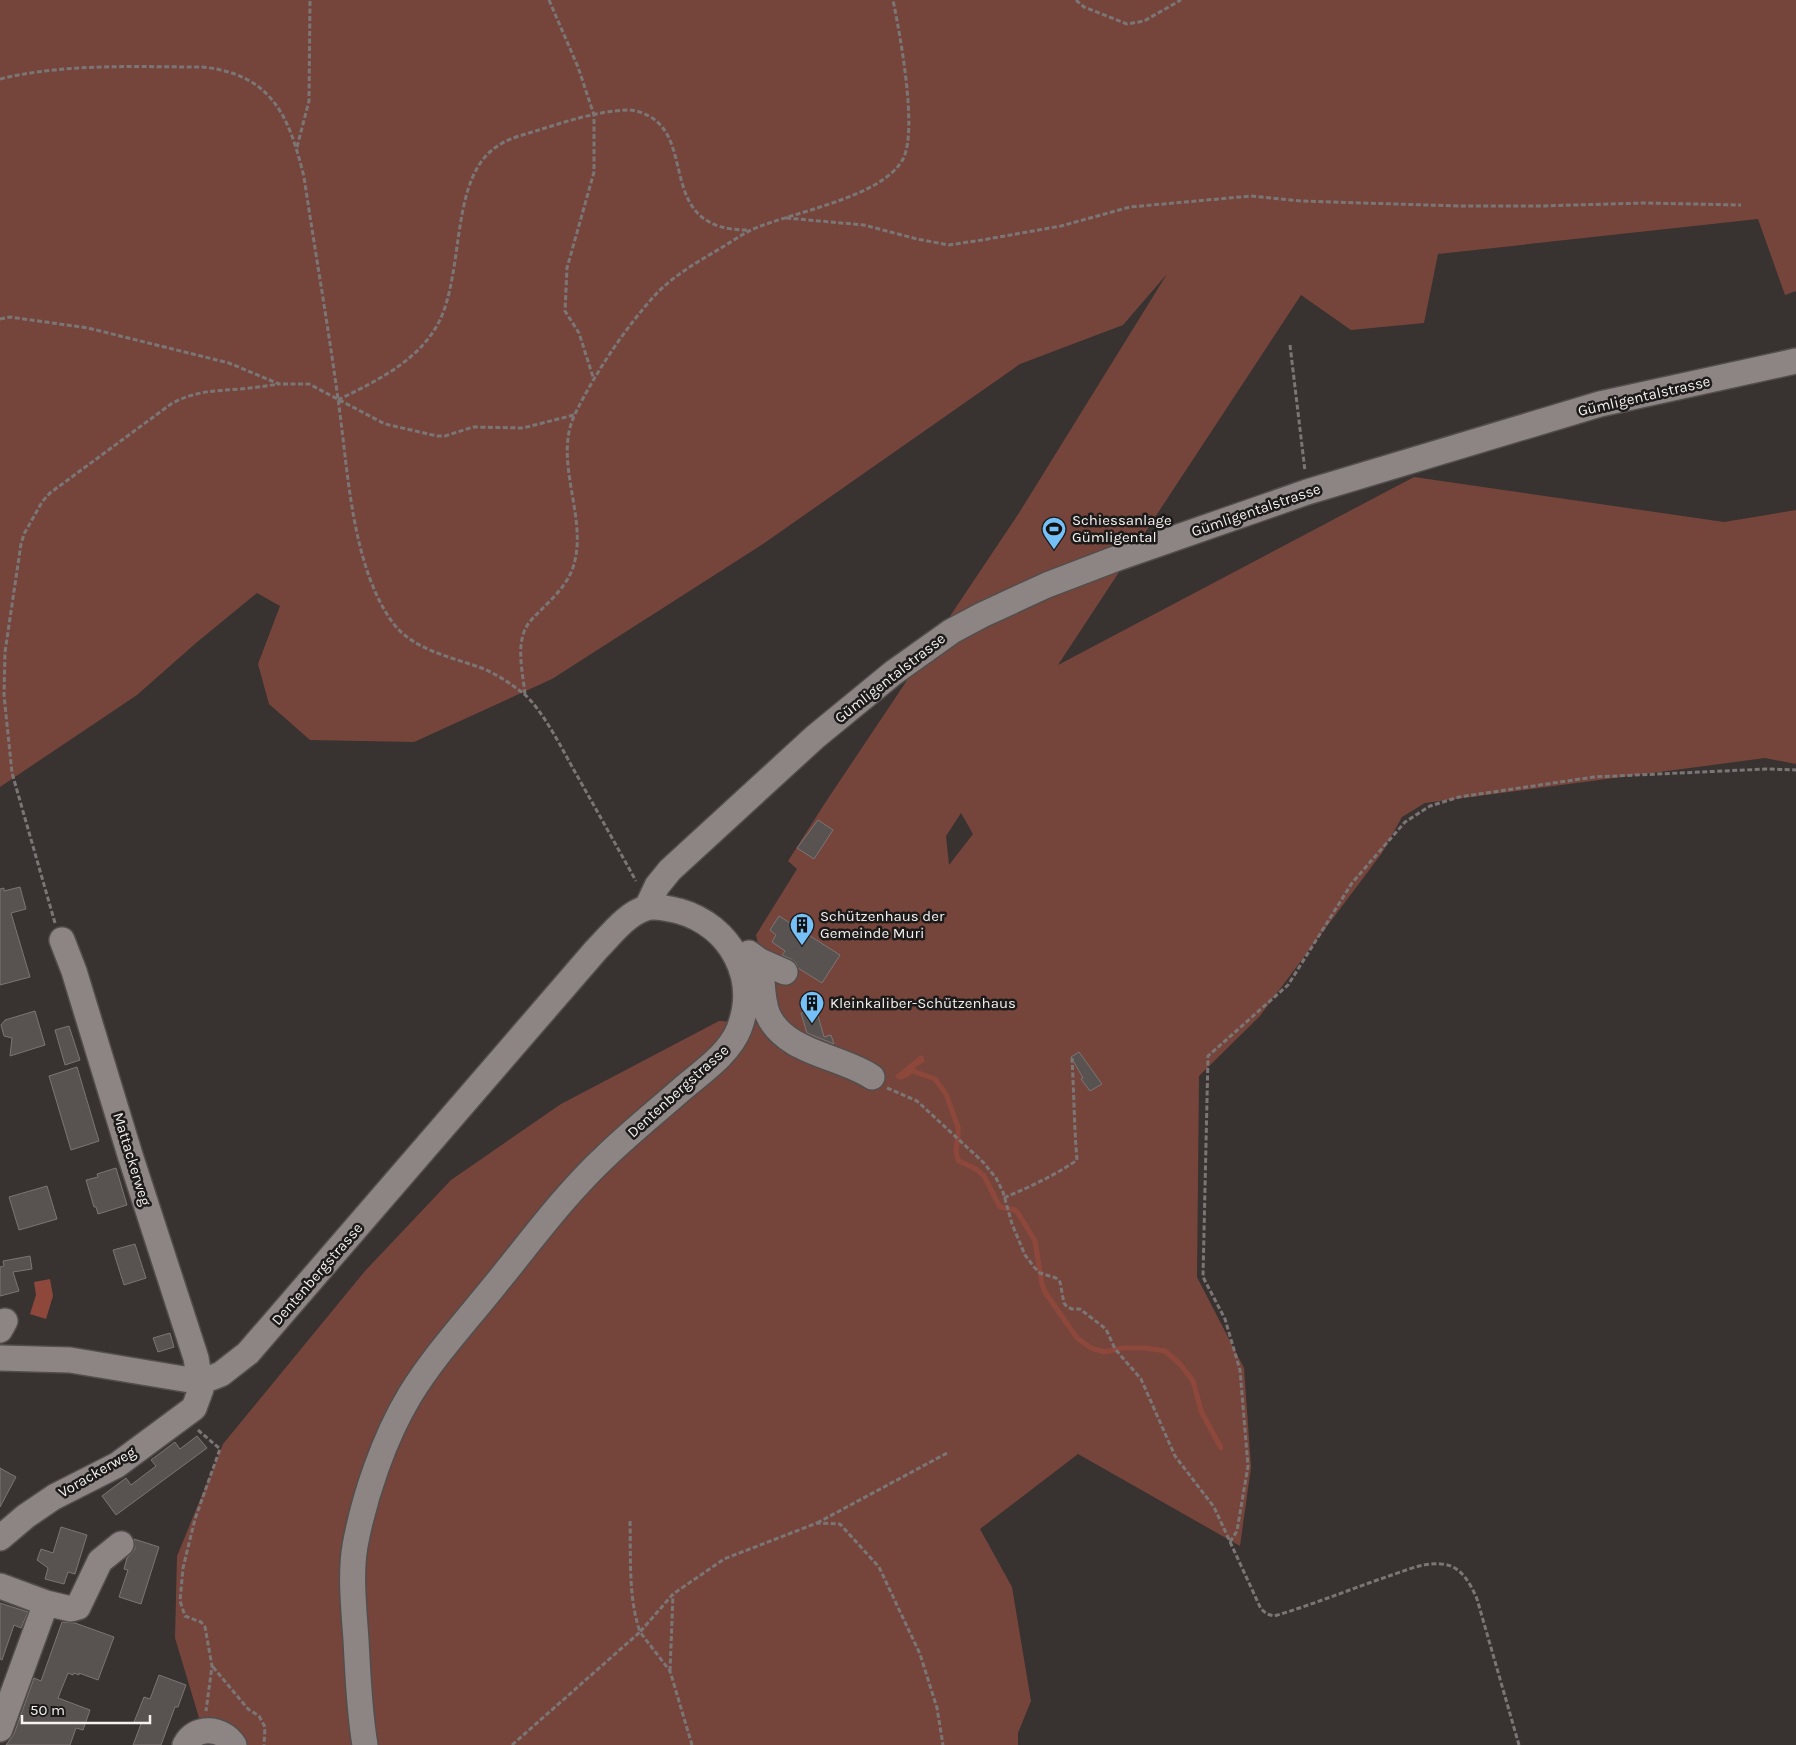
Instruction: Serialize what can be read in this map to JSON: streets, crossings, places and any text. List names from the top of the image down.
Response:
{
  "streets": {
    "street": [
      "Gümligentalstrasse",
      "Dentenbergstrasse",
      "Mattackerweg",
      "Vorackerweg"
    ]
  },
  "crossings": [
    ["Gümligentalstrasse", "Dentenbergstrasse"],
    ["Dentenbergstrasse", "Mattackerweg"],
    ["Dentenbergstrasse", "Vorackerweg"],
    ["Mattackerweg", "Vorackerweg"]
  ],
  "places": {
    "sports": ["Schiessanlage Gümligental"],
    "building": ["Schützenhaus der Gemeinde Muri", "Kleinkaliber-Schützenhaus"]
  },
  "scale_bar": "50 m"
}
